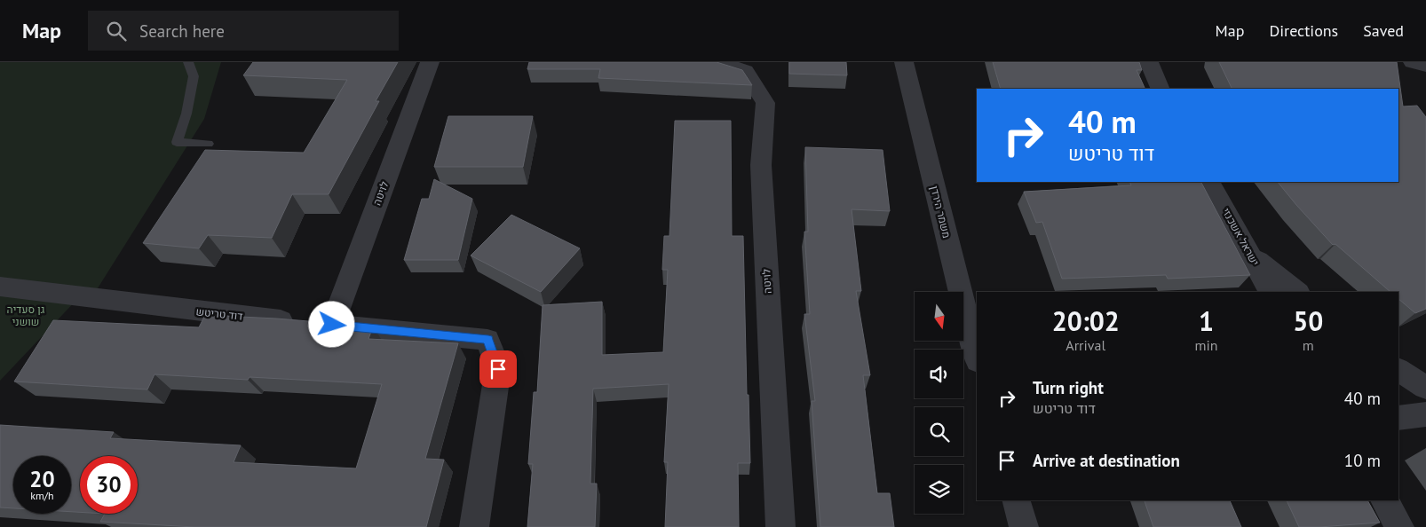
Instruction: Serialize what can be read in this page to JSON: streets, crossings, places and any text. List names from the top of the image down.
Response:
{
  "streets": {
    "street": [
      "לויטה",
      "משמר הירדן",
      "ישראל אשכנזי",
      "דוד טריטש"
    ]
  },
  "crossings": [
    ["לויטה", "דוד טריטש"]
  ],
  "parks": ["גן סעדיה שושני"],
  "north": "bottom",
  "page": {
    "header": "Map",
    "search": "Search here",
    "nav": ["Map", "Directions", "Saved"],
    "turn": ["40 m", "דוד טריטש"],
    "eta": [
      "20:02",
      "Arrival",
      "1",
      "min",
      "50",
      "m"
    ],
    "list": [
      {
        "name": "Turn right",
        "note": "דוד טריטש",
        "value": "40 m"
      },
      {
        "name": "Arrive at destination",
        "value": "10 m"
      }
    ],
    "speed": "20 km/h",
    "limit": "30"
  }
}
